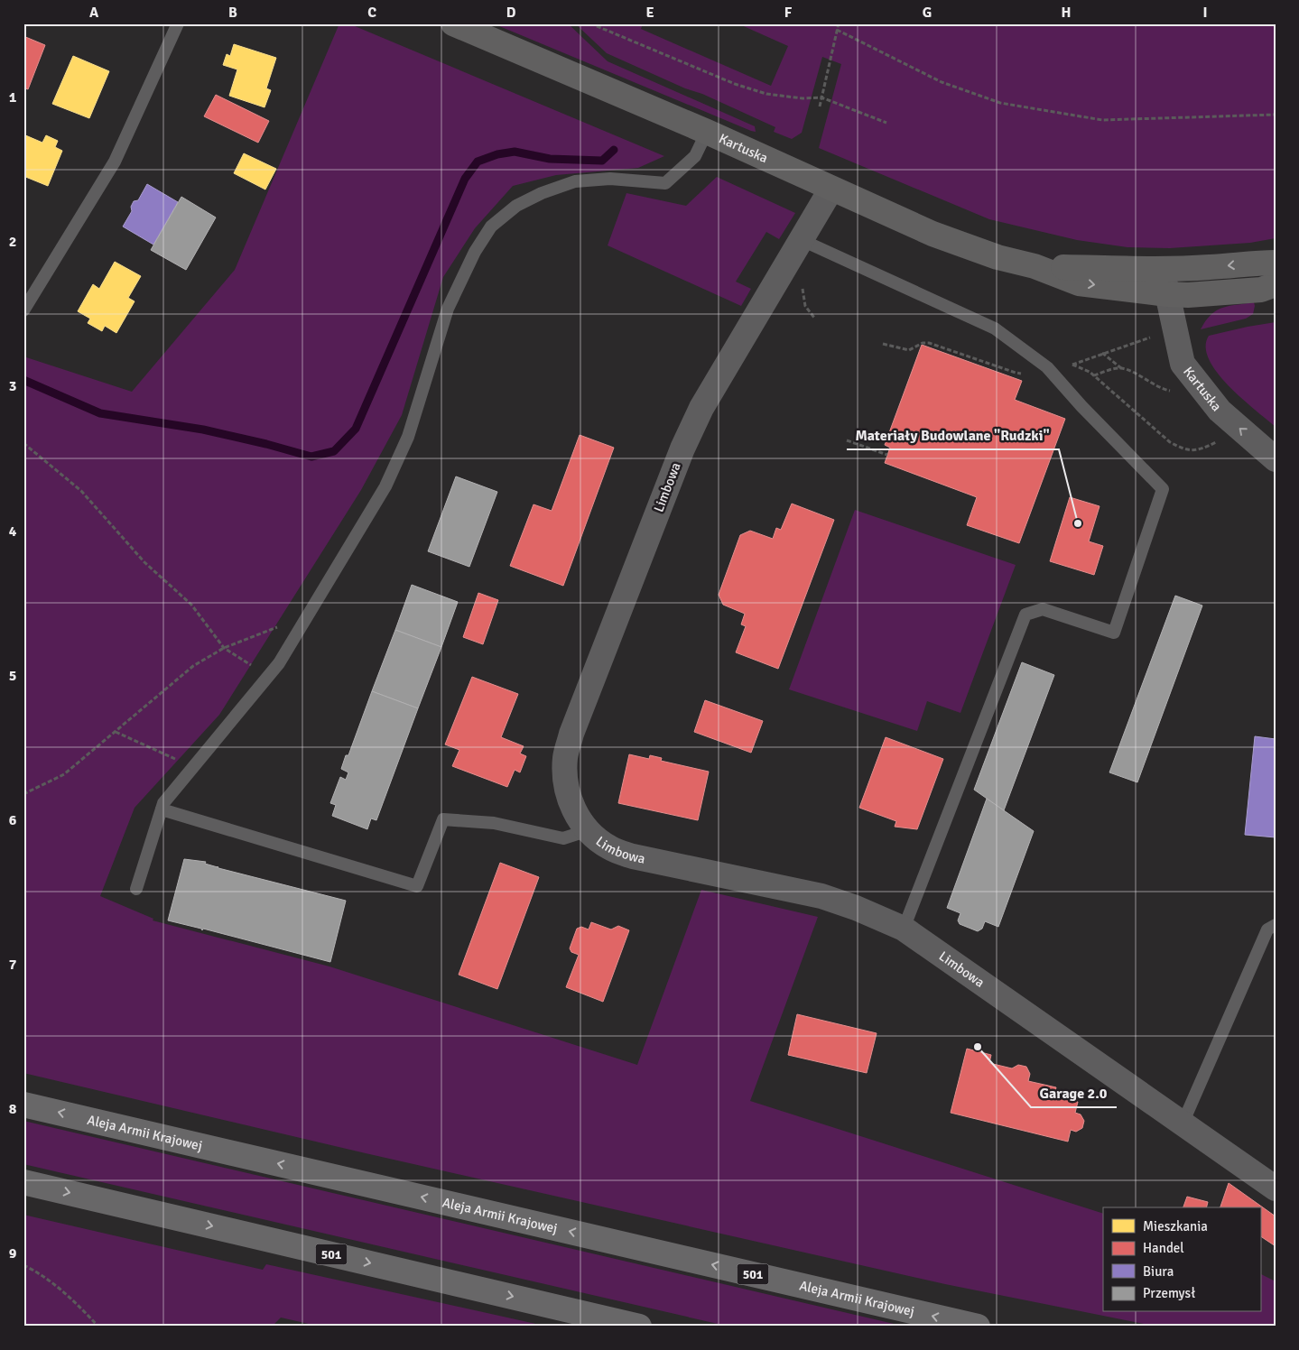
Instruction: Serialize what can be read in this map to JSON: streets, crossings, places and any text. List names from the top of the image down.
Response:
{
  "streets": {
    "main road": ["Aleja Armii Krajowej", "501"],
    "street": ["Kartuska", "Limbowa"]
  },
  "crossings": [
    ["Kartuska", "Limbowa"]
  ],
  "places": ["Materiały Budowlane \"Rudzki\"", "Garage 2.0"],
  "legend": [
    "Mieszkania",
    "Handel",
    "Biura",
    "Przemysł"
  ],
  "grid": {
    "columns": [
      "A",
      "B",
      "C",
      "D",
      "E",
      "F",
      "G",
      "H",
      "I"
    ],
    "rows": [
      "1",
      "2",
      "3",
      "4",
      "5",
      "6",
      "7",
      "8",
      "9"
    ]
  }
}
